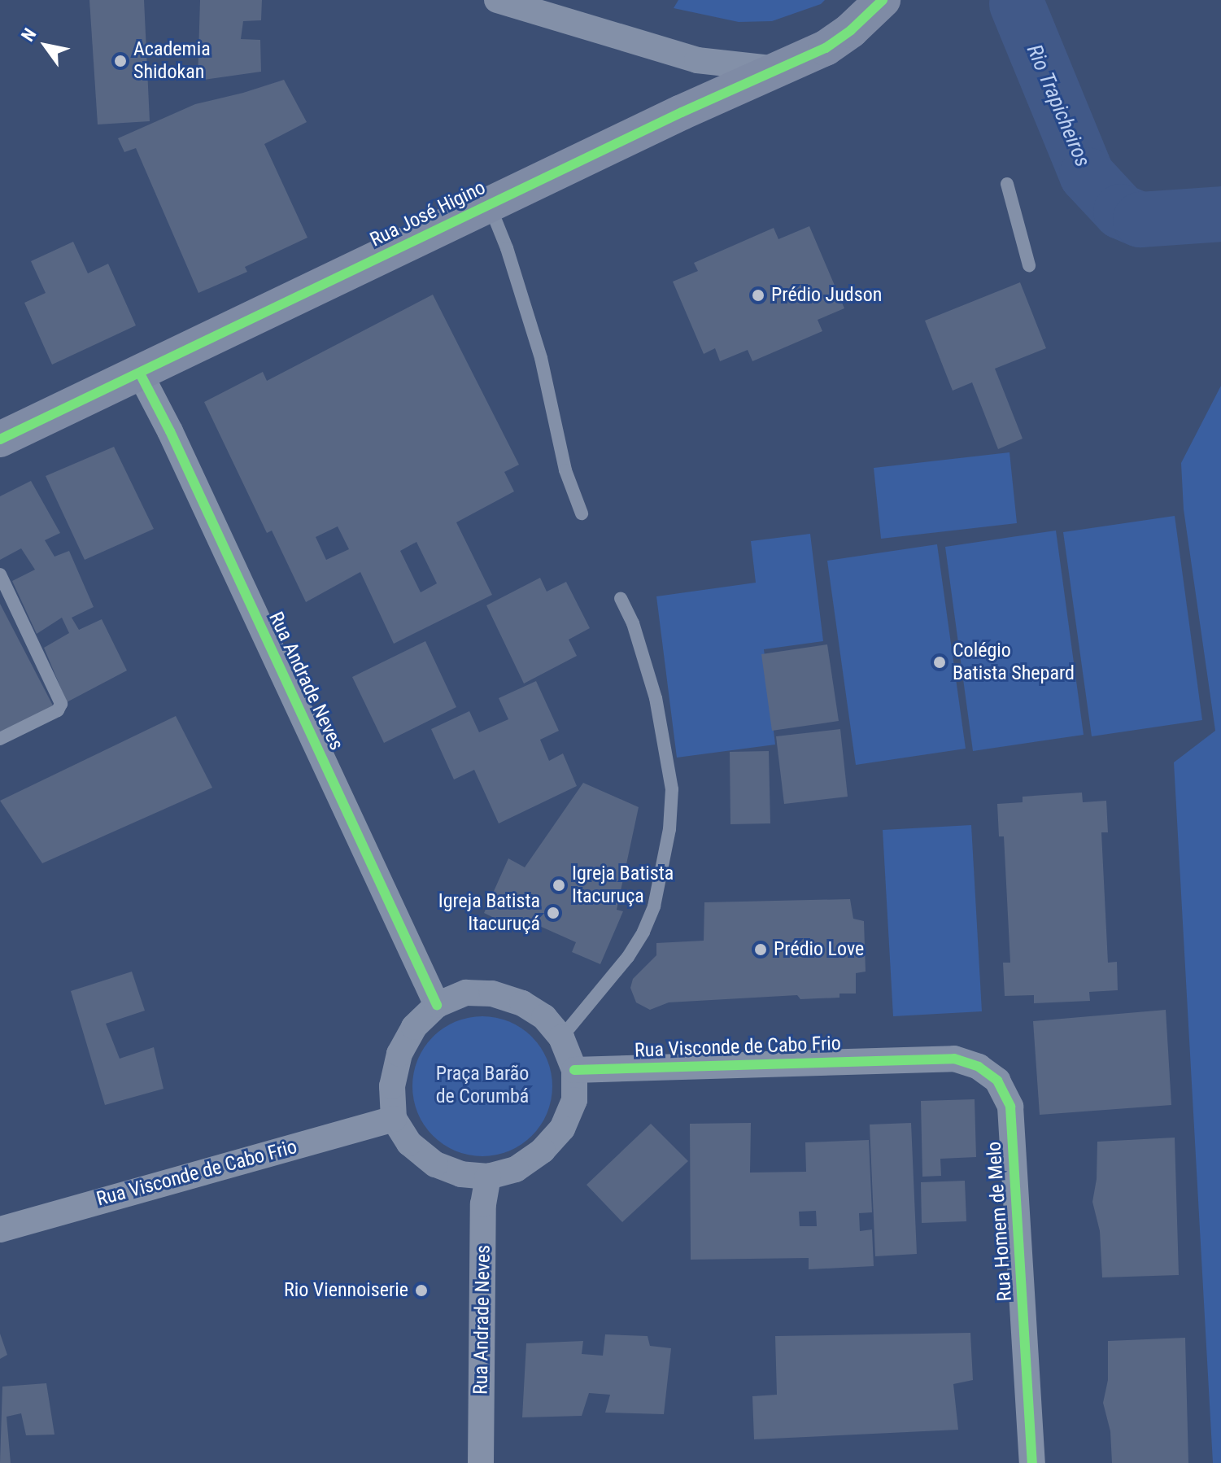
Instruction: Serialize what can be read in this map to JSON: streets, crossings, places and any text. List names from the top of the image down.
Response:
{
  "streets": {
    "street": [
      "Rua José Higino",
      "Rua Andrade Neves",
      "Rua Visconde de Cabo Frio",
      "Rua Homem de Melo"
    ]
  },
  "crossings": [
    ["Rua José Higino", "Rua Andrade Neves"],
    ["Rua Andrade Neves", "Rua Visconde de Cabo Frio"],
    ["Rua Visconde de Cabo Frio", "Rua Homem de Melo"]
  ],
  "water": ["Rio Trapicheiros"],
  "parks": ["Praça Barão de Corumbá"],
  "places": [
    "Academia Shidokan",
    "Prédio Judson",
    "Colégio Batista Shepard",
    "Igreja Batista Itacuruça",
    "Igreja Batista Itacuruçá",
    "Prédio Love",
    "Rio Viennoiserie"
  ],
  "north": "top left"
}
